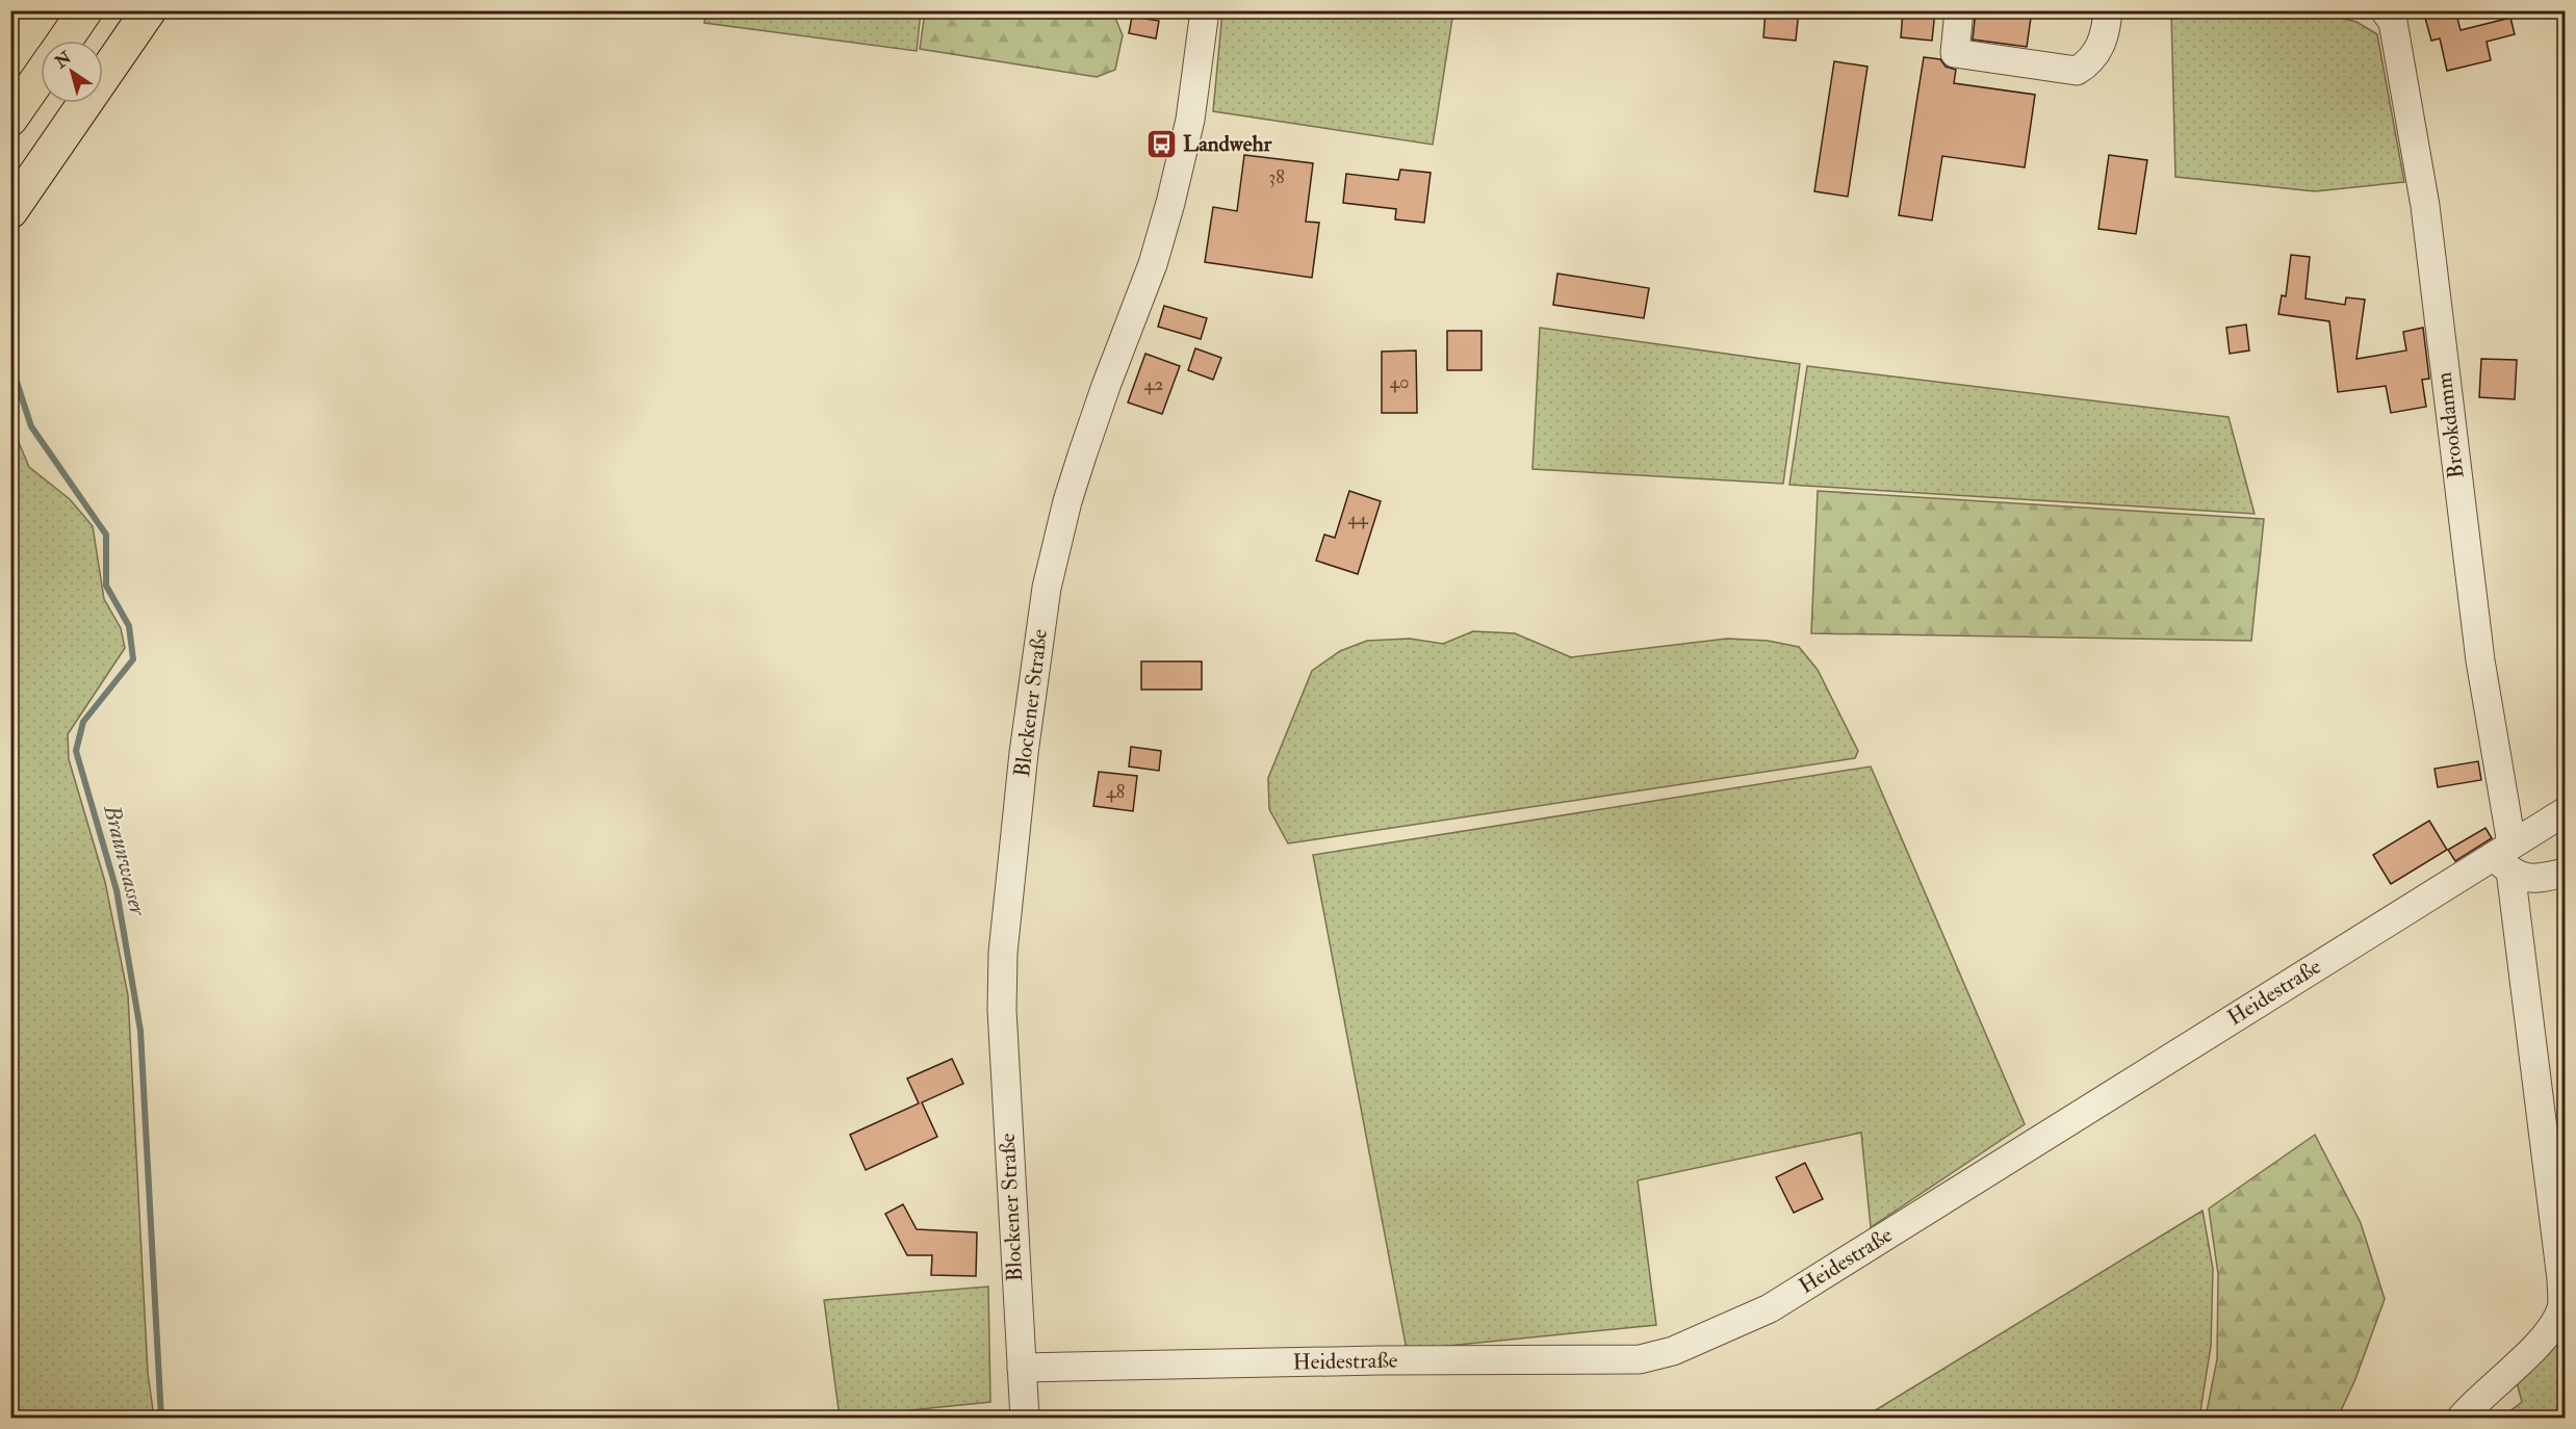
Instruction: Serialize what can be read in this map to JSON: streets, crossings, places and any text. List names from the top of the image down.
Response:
{
  "streets": {
    "street": ["Brookdamm", "Blockener Straße", "Heidestraße"]
  },
  "crossings": [
    ["Brookdamm", "Heidestraße"],
    ["Blockener Straße", "Heidestraße"]
  ],
  "water": ["Braunwasser"],
  "places": {
    "bus stop": ["Landwehr"]
  },
  "house_numbers": [
    "38",
    "40",
    "42",
    "44",
    "48"
  ],
  "north": "top left"
}
